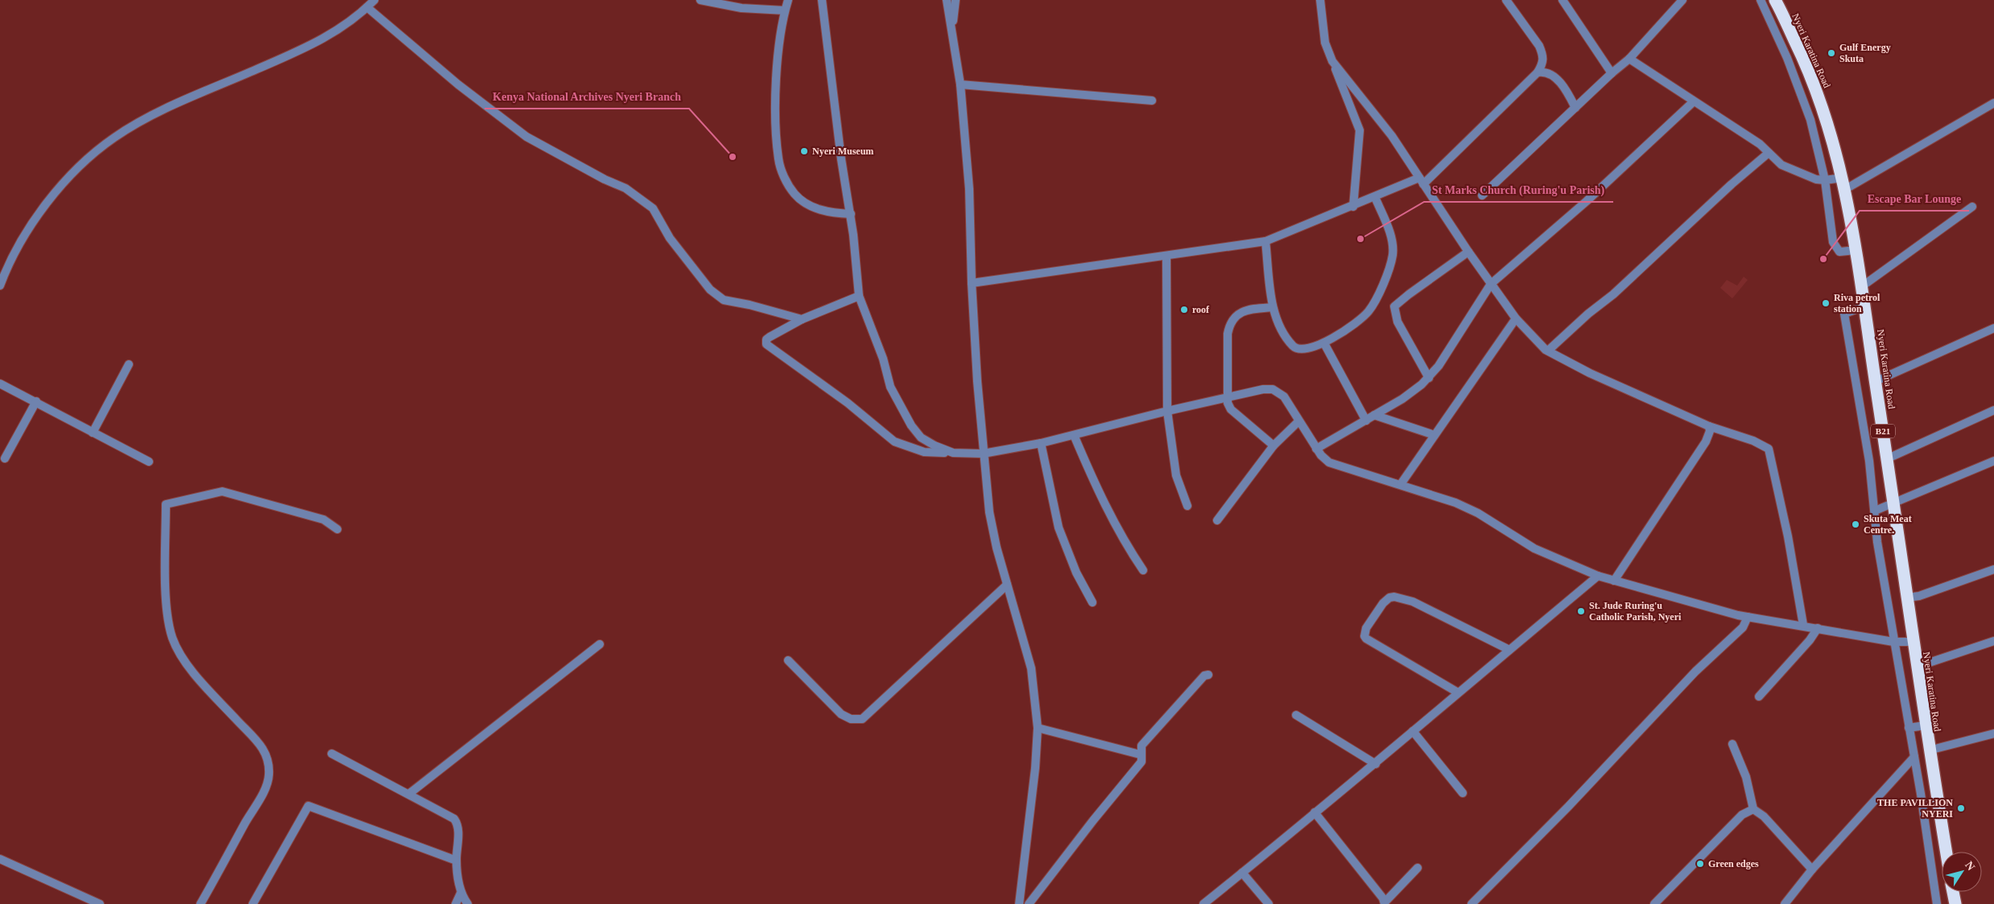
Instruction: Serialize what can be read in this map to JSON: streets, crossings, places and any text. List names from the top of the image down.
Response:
{
  "streets": {
    "highway": ["Nyeri Karatina Road", "B21"]
  },
  "places": [
    "Gulf Energy Skuta",
    "Nyeri Museum",
    "Kenya National Archives Nyeri Branch",
    "St Marks Church (Ruring'u Parish)",
    "Escape Bar Lounge",
    "Riva petrol station",
    "roof",
    "Skuta Meat Centre.",
    "St. Jude Ruring'u Catholic Parish, Nyeri",
    "THE PAVILLION NYERI",
    "Green edges"
  ],
  "north": "top right"
}
